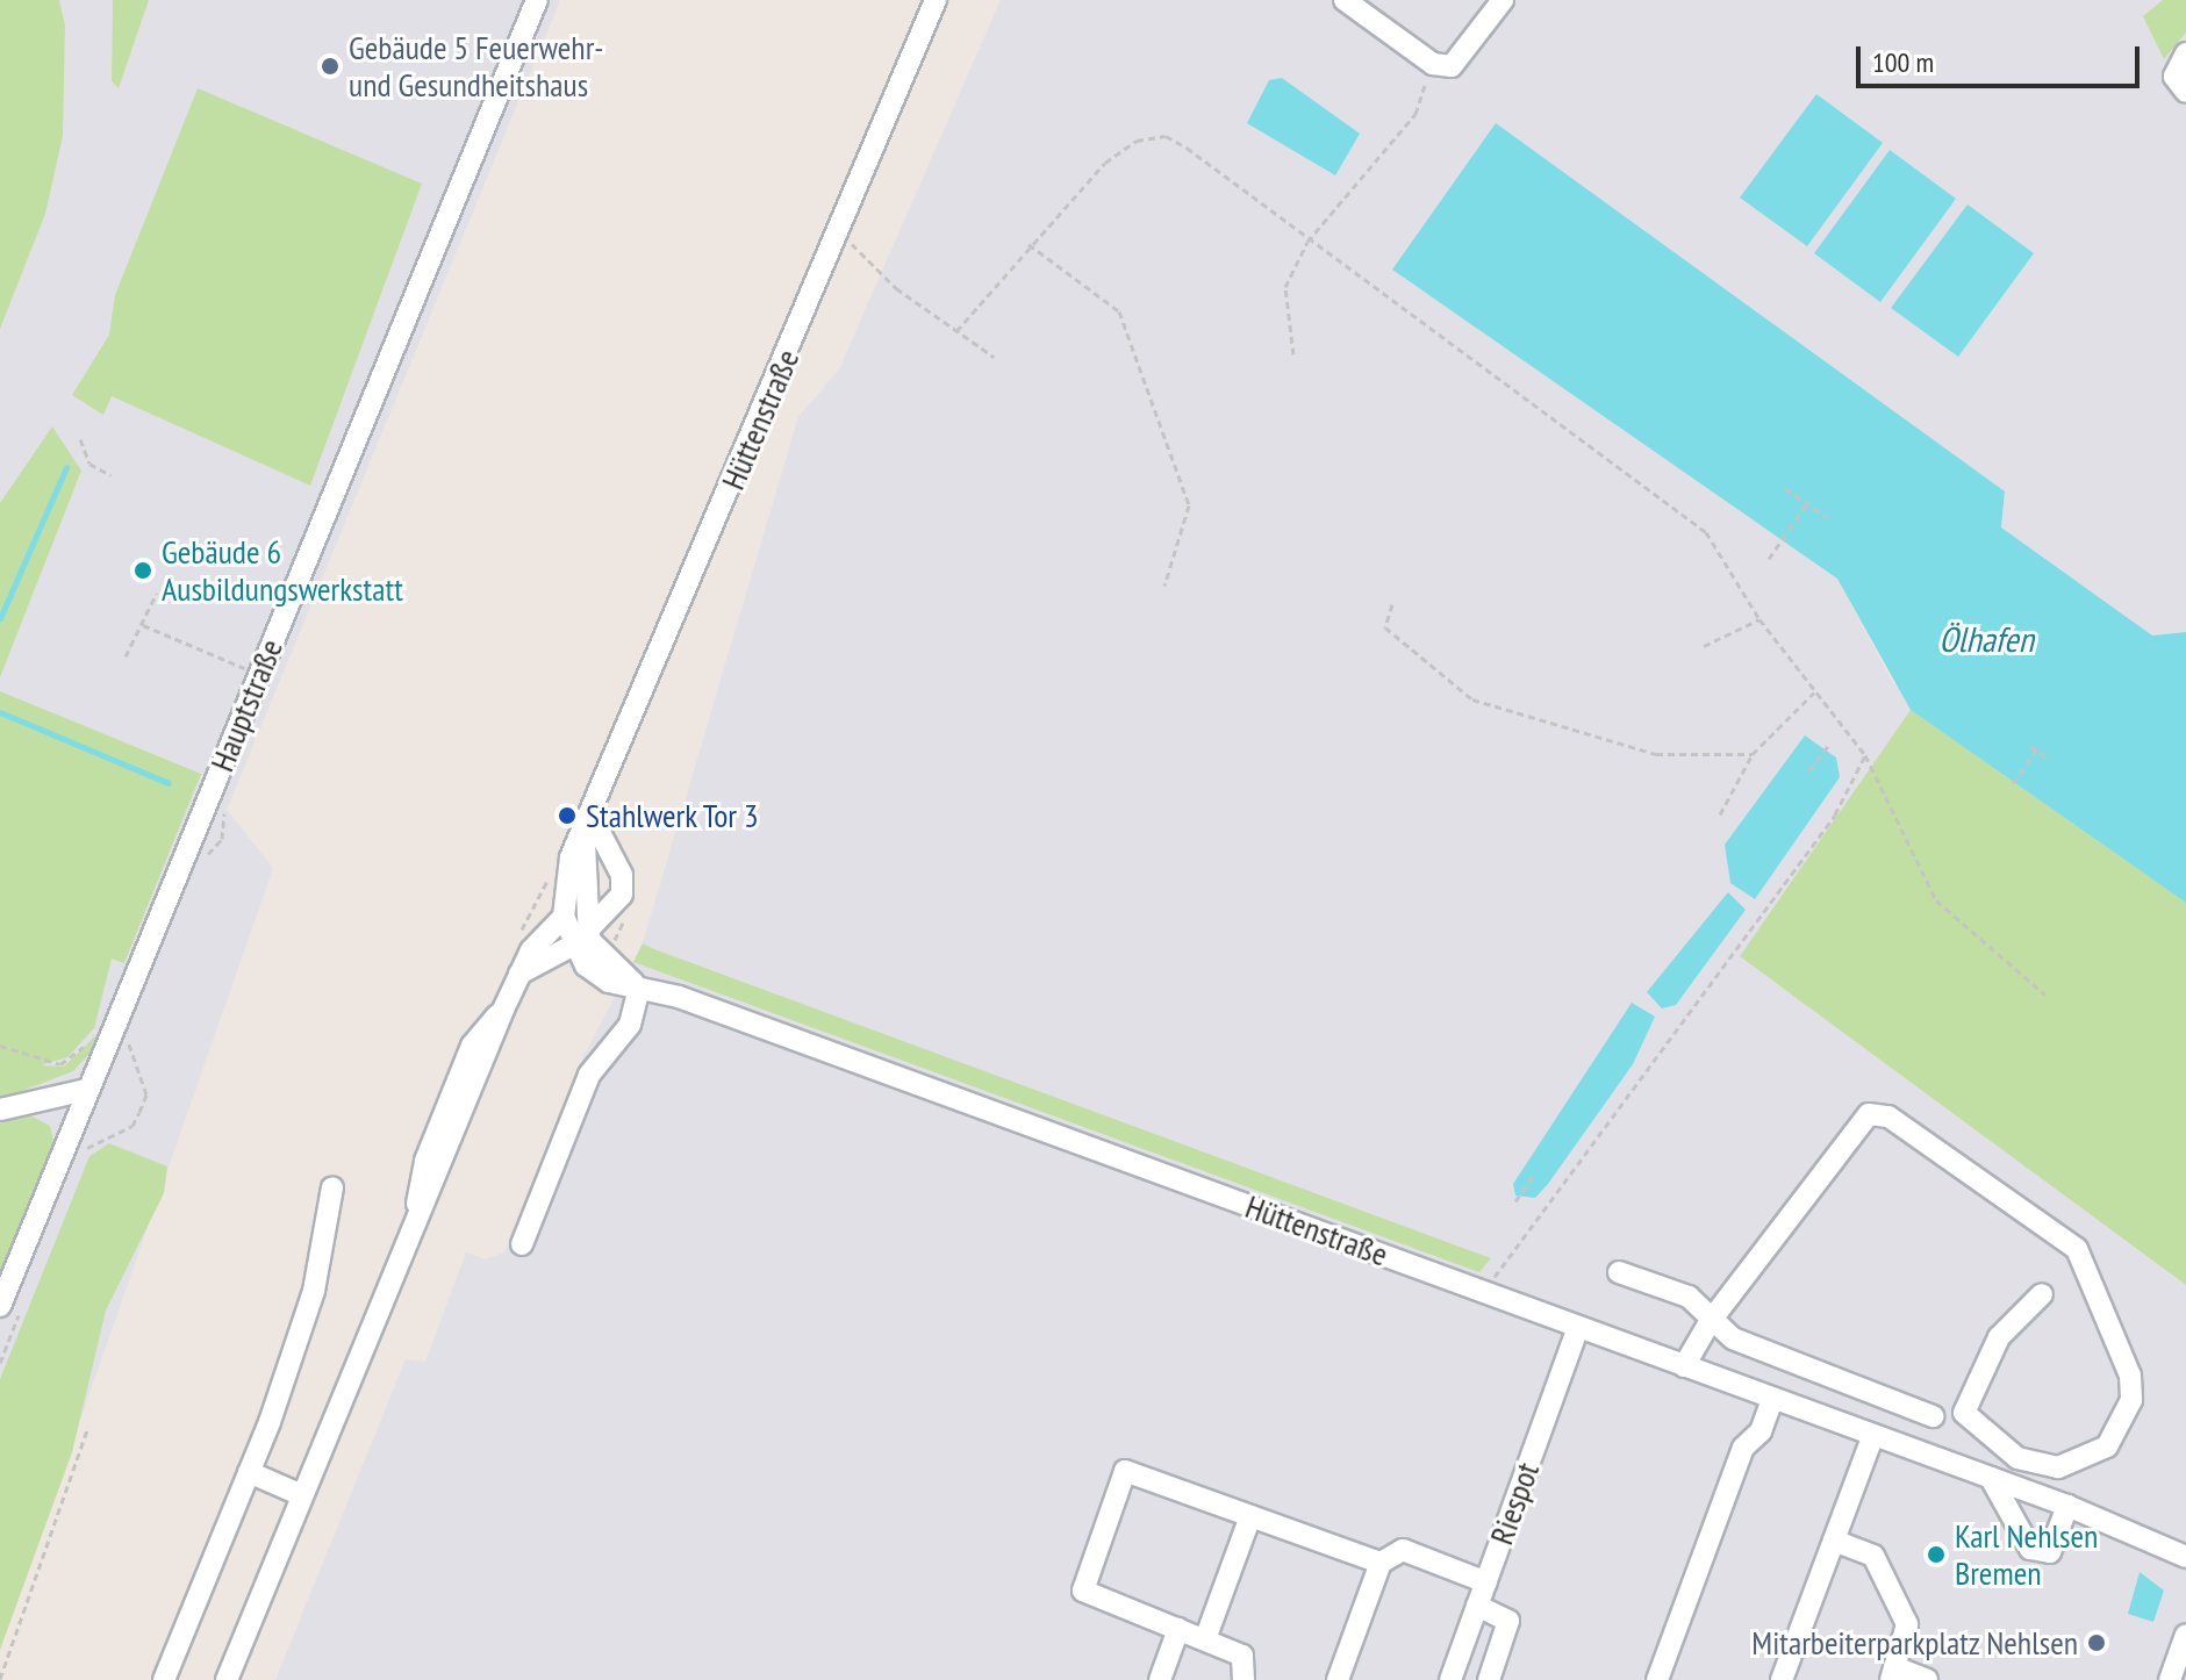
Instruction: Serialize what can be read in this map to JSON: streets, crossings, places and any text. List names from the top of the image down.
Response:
{
  "streets": {
    "street": ["Hüttenstraße", "Hauptstraße", "Riespot"]
  },
  "crossings": [
    ["Hüttenstraße", "Riespot"]
  ],
  "water": ["Ölhafen"],
  "places": [
    "Gebäude 5 Feuerwehr- und Gesundheitshaus",
    "Gebäude 6 Ausbildungswerkstatt",
    "Stahlwerk Tor 3",
    "Karl Nehlsen Bremen",
    "Mitarbeiterparkplatz Nehlsen"
  ],
  "scale_bar": "100 m"
}
